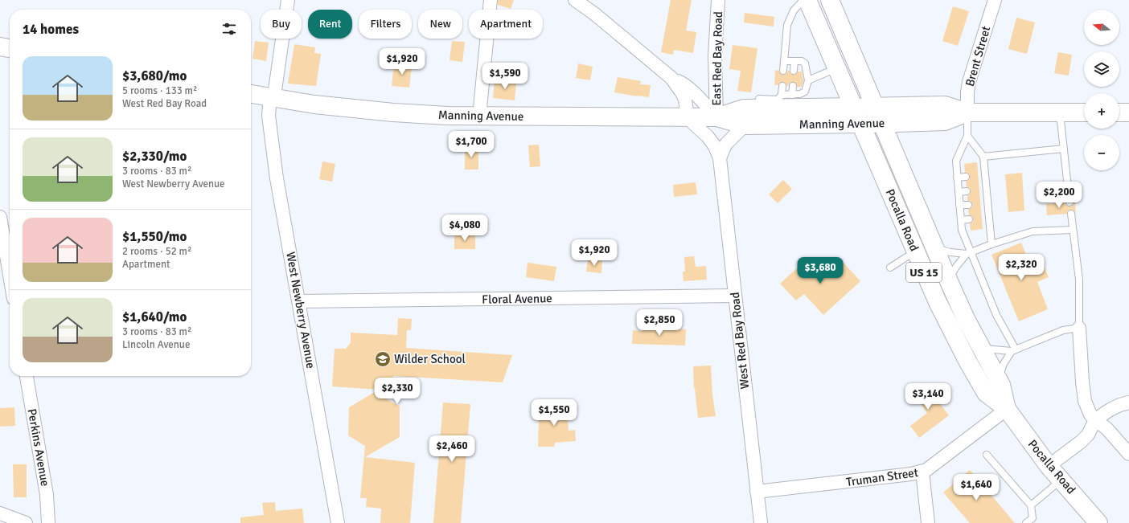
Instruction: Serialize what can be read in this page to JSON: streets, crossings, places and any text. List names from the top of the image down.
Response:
{
  "streets": {
    "main road": ["Manning Avenue", "Pocalla Road", "US 15"],
    "street": [
      "Brent Street",
      "East Red Bay Road",
      "Floral Avenue",
      "West Newberry Avenue",
      "West Red Bay Road",
      "Perkins Avenue",
      "Truman Street"
    ]
  },
  "crossings": [
    ["Brent Street", "Manning Avenue"],
    ["East Red Bay Road", "Manning Avenue"],
    ["Manning Avenue", "Pocalla Road"],
    ["Manning Avenue", "US 15"],
    ["Manning Avenue", "West Newberry Avenue"],
    ["Manning Avenue", "West Red Bay Road"],
    ["Pocalla Road", "US 15"],
    ["Pocalla Road", "Truman Street"],
    ["Floral Avenue", "West Newberry Avenue"],
    ["Floral Avenue", "West Red Bay Road"],
    ["West Red Bay Road", "Truman Street"]
  ],
  "places": {
    "school or university": ["Wilder School"]
  },
  "north": "left",
  "page": {
    "map_buttons": ["+", "−"],
    "chip": [
      "Buy",
      "Rent",
      "Filters",
      "New",
      "Apartment"
    ],
    "heading": "14 homes",
    "price": [
      "$1,920",
      "$1,590",
      "$1,700",
      "$2,200",
      "$4,080",
      "$1,920",
      "$2,320",
      "$3,680",
      "$2,850",
      "$2,330",
      "$3,140",
      "$1,550",
      "$2,460",
      "$1,640"
    ],
    "list": [
      {
        "name": "$3,680/mo",
        "note": "5 rooms · 133 m² · West Red Bay Road"
      },
      {
        "name": "$2,330/mo",
        "note": "3 rooms · 83 m² · West Newberry Avenue"
      },
      {
        "name": "$1,550/mo",
        "note": "2 rooms · 52 m² · Apartment"
      },
      {
        "name": "$1,640/mo",
        "note": "3 rooms · 83 m² · Lincoln Avenue"
      }
    ]
  }
}
